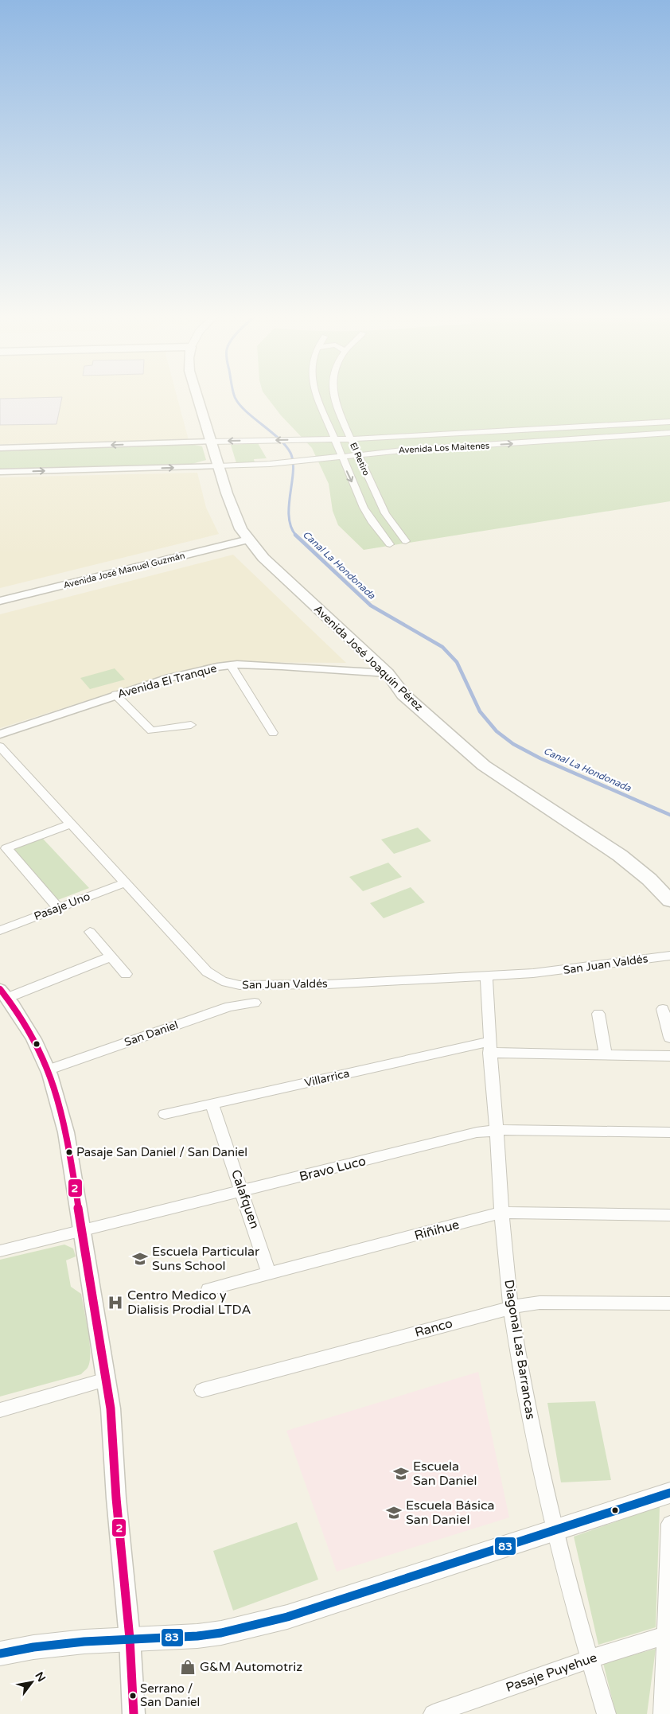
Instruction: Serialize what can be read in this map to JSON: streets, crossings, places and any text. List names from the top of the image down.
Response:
{
  "streets": {
    "main road": ["Avenida José Joaquín Pérez"],
    "street": [
      "Avenida Los Maitenes",
      "El Retiro",
      "Avenida José Manuel Guzmán",
      "Avenida El Tranque",
      "Pasaje Uno",
      "San Juan Valdés",
      "San Daniel",
      "Villarrica",
      "Bravo Luco",
      "Calafquen",
      "Riñihue",
      "Ranco",
      "Diagonal Las Barrancas",
      "Pasaje Puyehue"
    ]
  },
  "crossings": [
    ["Avenida Los Maitenes", "El Retiro"],
    ["Avenida Los Maitenes", "Avenida José Joaquín Pérez"],
    ["Avenida José Manuel Guzmán", "Avenida José Joaquín Pérez"],
    ["Avenida José Joaquín Pérez", "Avenida El Tranque"],
    ["Pasaje Uno", "San Juan Valdés"],
    ["San Juan Valdés", "Diagonal Las Barrancas"],
    ["Villarrica", "Calafquen"],
    ["Villarrica", "Diagonal Las Barrancas"],
    ["Bravo Luco", "Calafquen"],
    ["Bravo Luco", "Diagonal Las Barrancas"],
    ["Calafquen", "Riñihue"],
    ["Riñihue", "Diagonal Las Barrancas"],
    ["Ranco", "Diagonal Las Barrancas"],
    ["Diagonal Las Barrancas", "Pasaje Puyehue"]
  ],
  "water": ["Canal La Hondonada"],
  "places": {
    "other": ["Pasaje San Daniel / San Daniel", "Serrano / San Daniel"],
    "school or university": ["Escuela Particular Suns School", "Escuela San Daniel", "Escuela Básica San Daniel"],
    "hospital": ["Centro Medico y Dialisis Prodial LTDA"],
    "shop": ["G&M Automotriz"]
  },
  "lines": ["transit line 2", "transit line 83"],
  "north": "top right"
}
